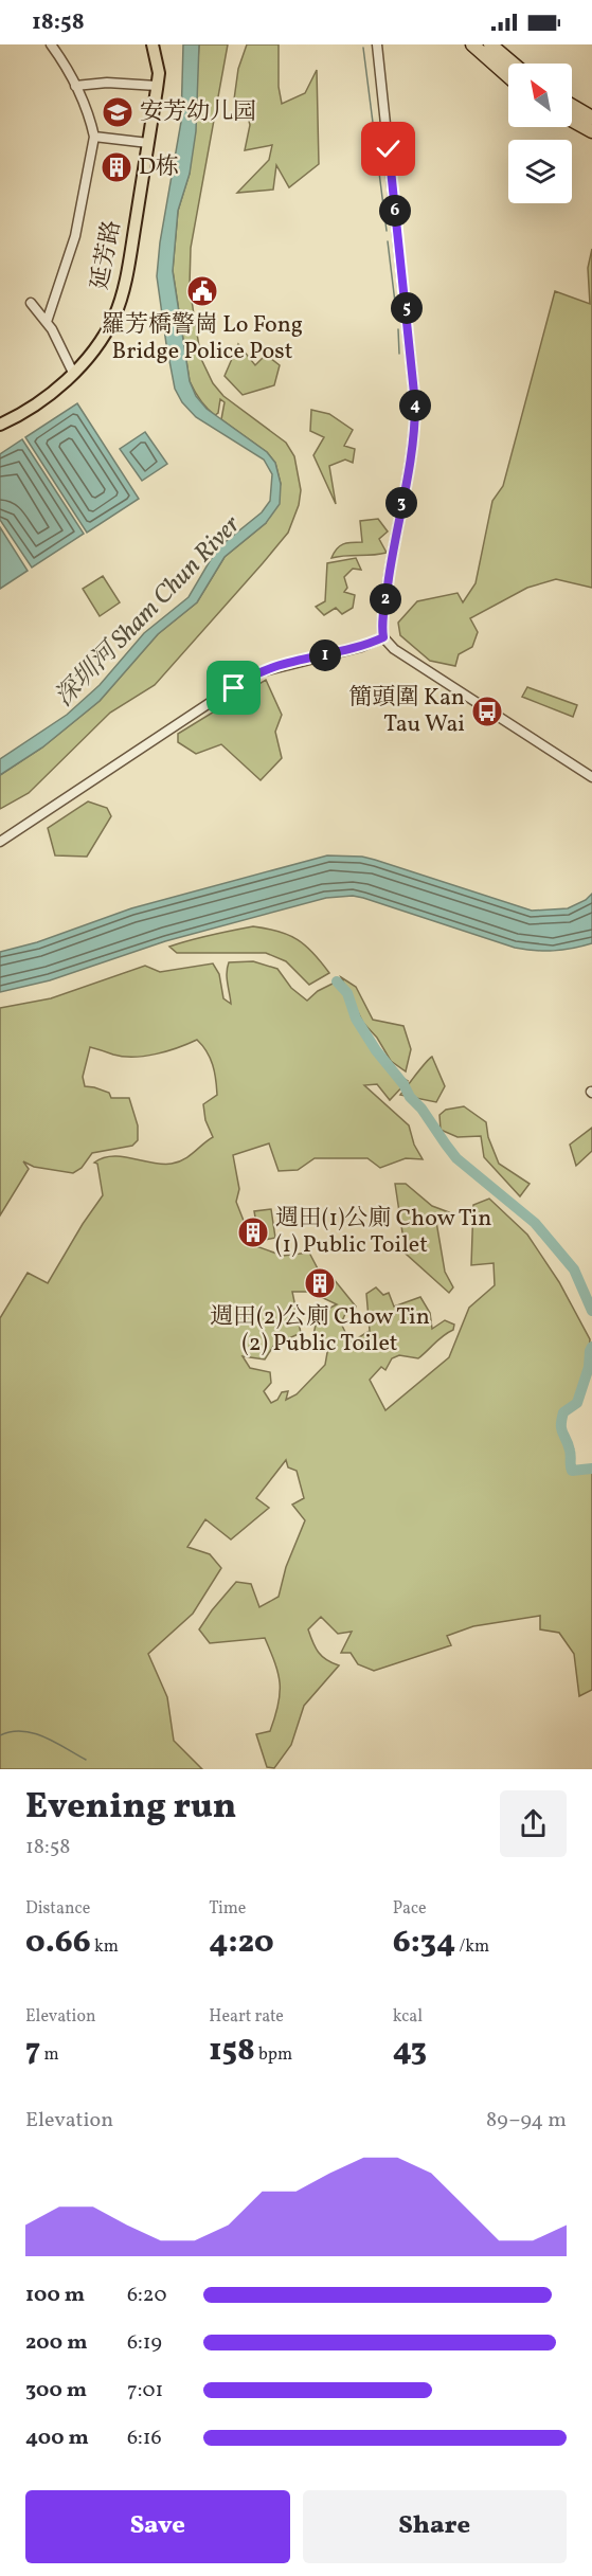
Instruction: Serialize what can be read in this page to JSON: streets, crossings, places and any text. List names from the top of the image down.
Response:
{
  "streets": {
    "main road": ["延芳路"]
  },
  "water": ["深圳河 Sham Chun River"],
  "places": {
    "school or university": ["安芳幼儿园"],
    "building": ["D栋", "週田(1)公廁 Chow Tin (1) Public Toilet", "週田(2)公廁 Chow Tin (2) Public Toilet"],
    "public building": ["羅芳橋警崗 Lo Fong Bridge Police Post"],
    "bus stop": ["簡頭圍 Kan Tau Wai"]
  },
  "north": "top left",
  "page": {
    "status": "18:58",
    "pins": [
      "6",
      "5",
      "4",
      "3",
      "2",
      "1"
    ],
    "heading": ["Evening run", "18:58"],
    "stats": [
      ["Distance", "0.66 km"],
      ["Time", "4:20"],
      ["Pace", "6:34 /km"],
      ["Elevation", "7 m"],
      ["Heart rate", "158 bpm"],
      ["kcal", "43"]
    ],
    "chart": ["Elevation", "89–94 m"],
    "list": [
      {
        "name": "100 m",
        "note": "6:20"
      },
      {
        "name": "200 m",
        "note": "6:19"
      },
      {
        "name": "300 m",
        "note": "7:01"
      },
      {
        "name": "400 m",
        "note": "6:16"
      }
    ],
    "buttons": ["Save", "Share"]
  }
}
